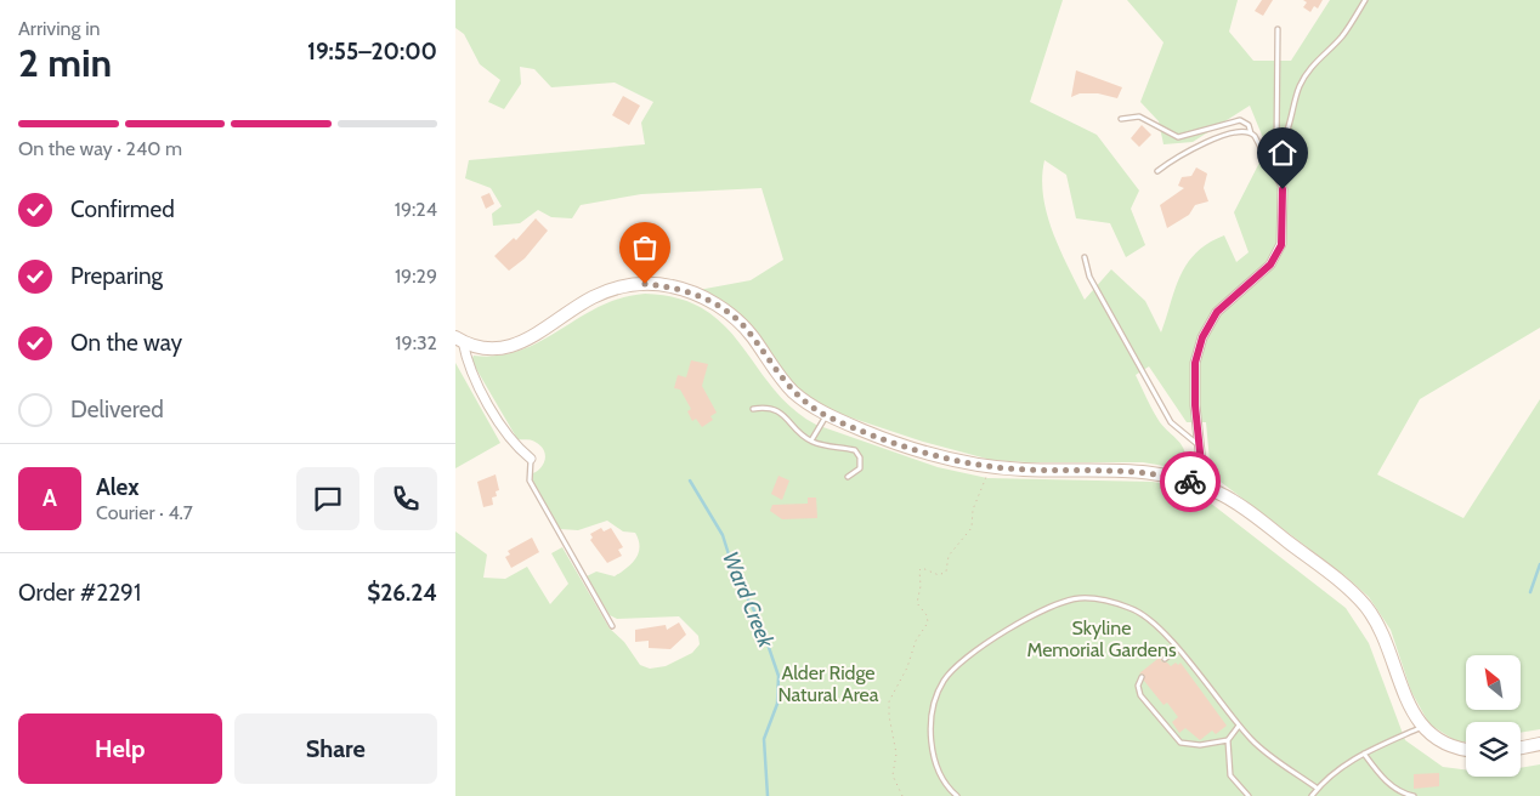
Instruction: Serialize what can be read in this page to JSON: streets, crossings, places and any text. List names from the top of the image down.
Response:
{
  "water": ["Ward Creek"],
  "parks": ["Skyline Memorial Gardens", "Alder Ridge Natural Area"],
  "north": "top left",
  "page": {
    "heading": ["2 min", "Arriving in", "19:55–20:00"],
    "panel": [
      "Alex",
      "Courier · 4.7",
      "Order #2291",
      "$26.24"
    ],
    "bar": "On the way · 240 m",
    "list": [
      ["Confirmed", "19:24"],
      ["Preparing", "19:29"],
      ["On the way", "19:32"],
      "Delivered"
    ],
    "round": "A",
    "buttons": ["Help", "Share"]
  }
}
